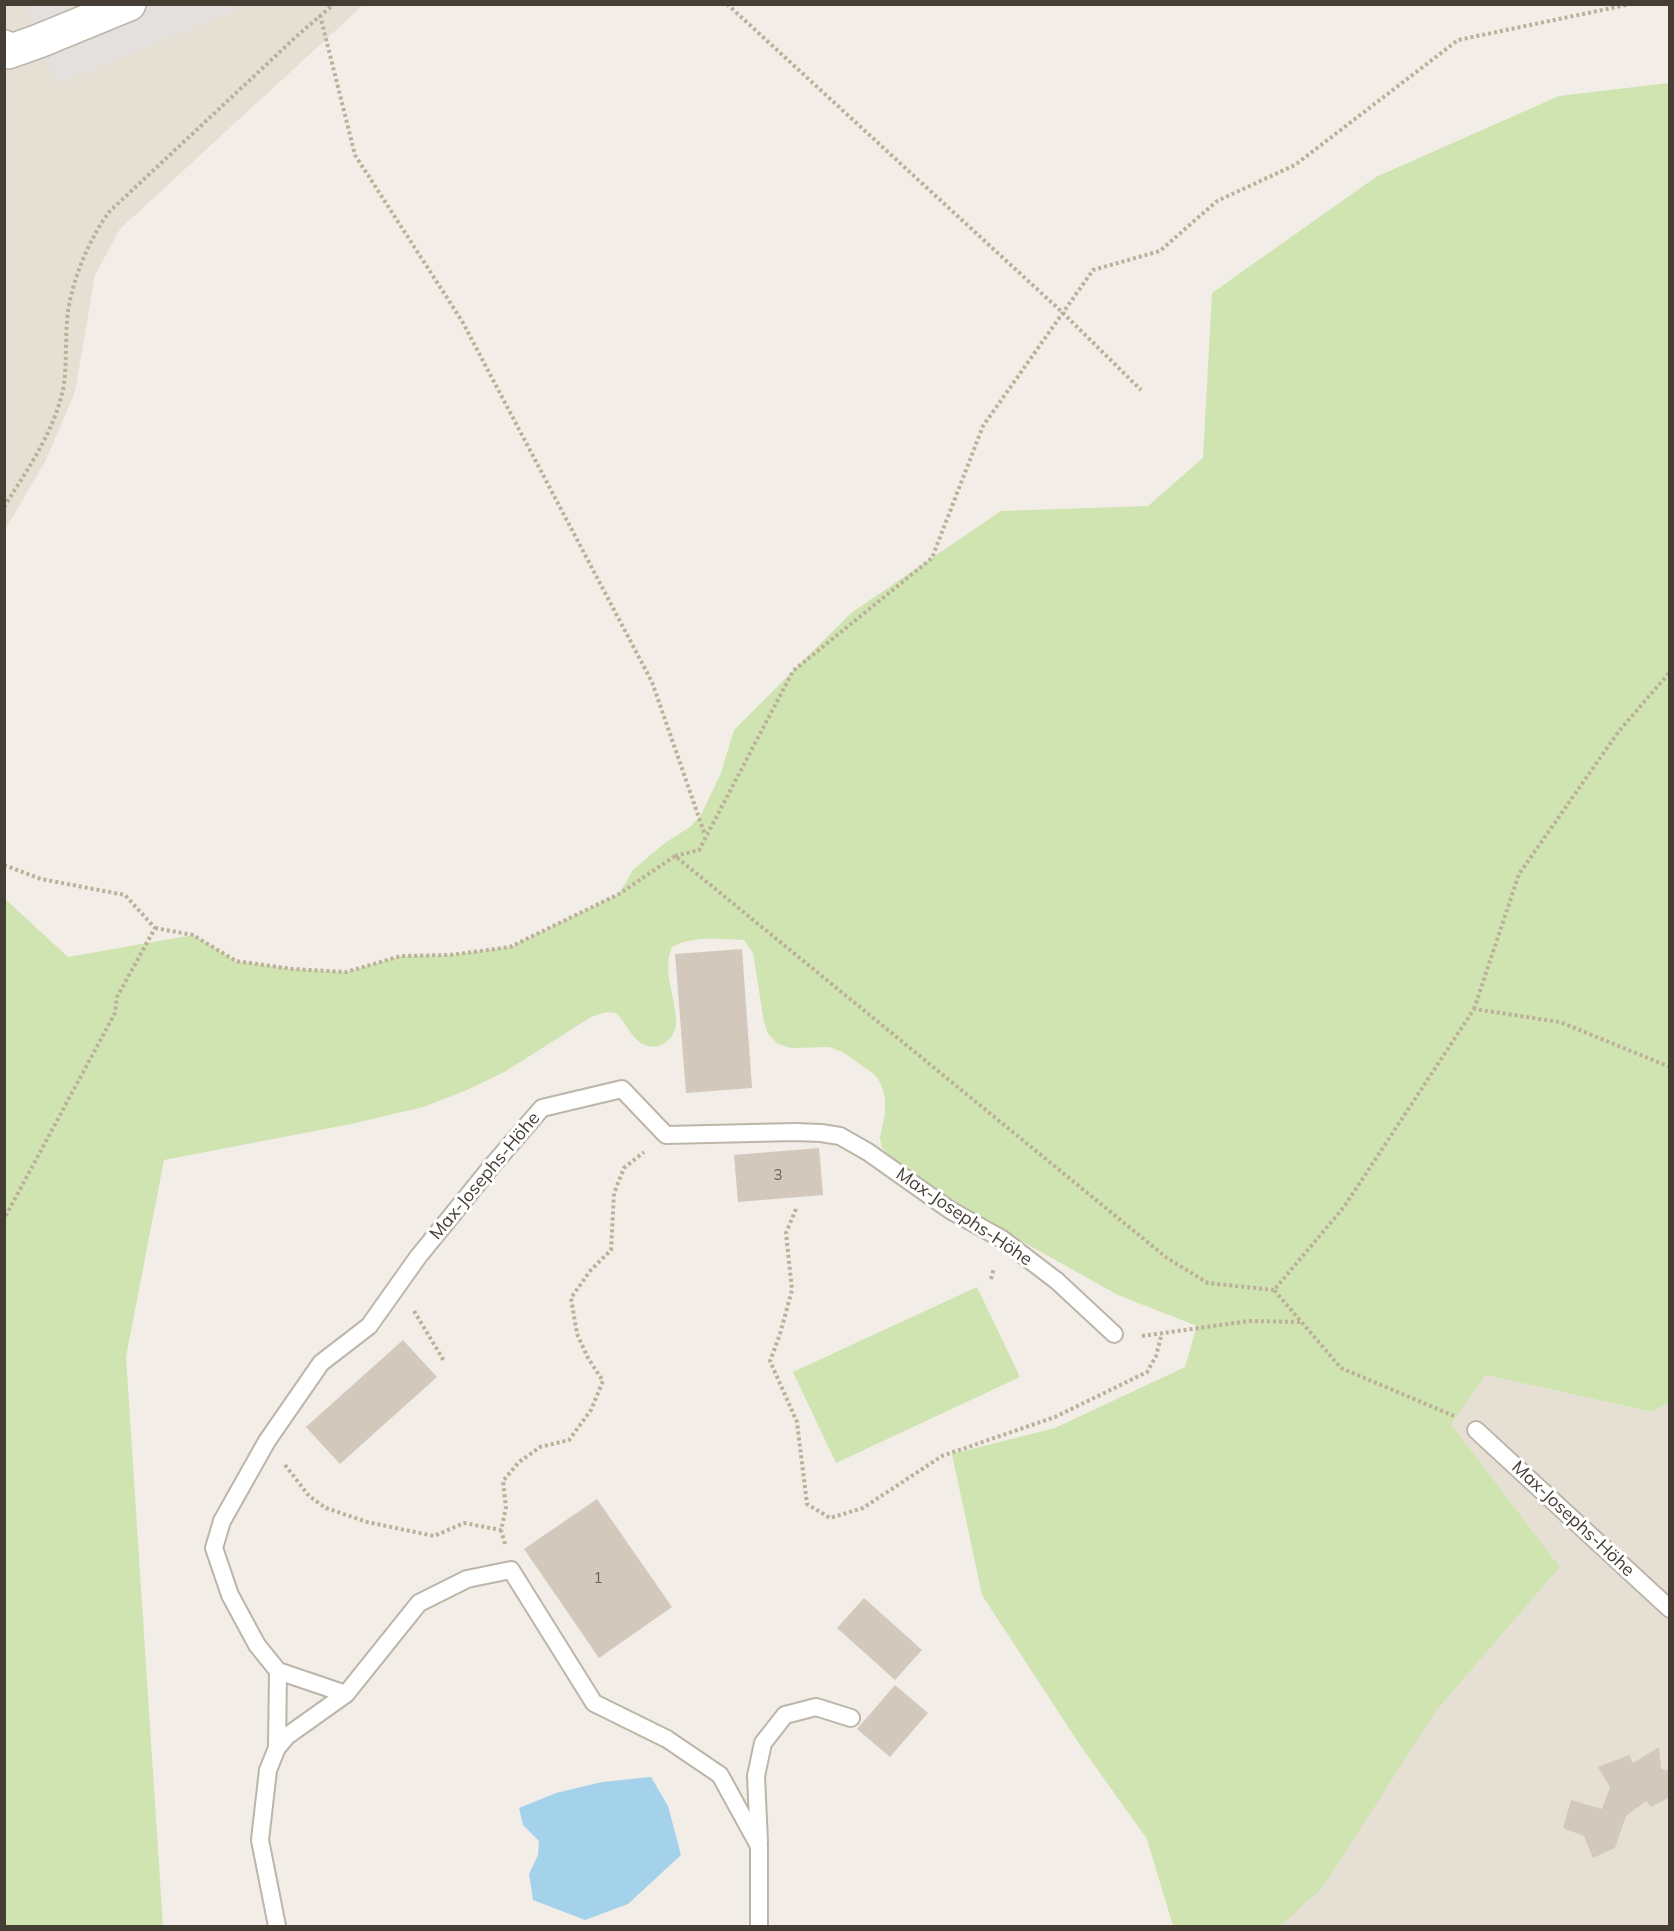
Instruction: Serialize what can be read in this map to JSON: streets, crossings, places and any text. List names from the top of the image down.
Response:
{
  "streets": {
    "lane": ["Max-Josephs-Höhe"]
  },
  "house_numbers": ["3", "1"]
}
